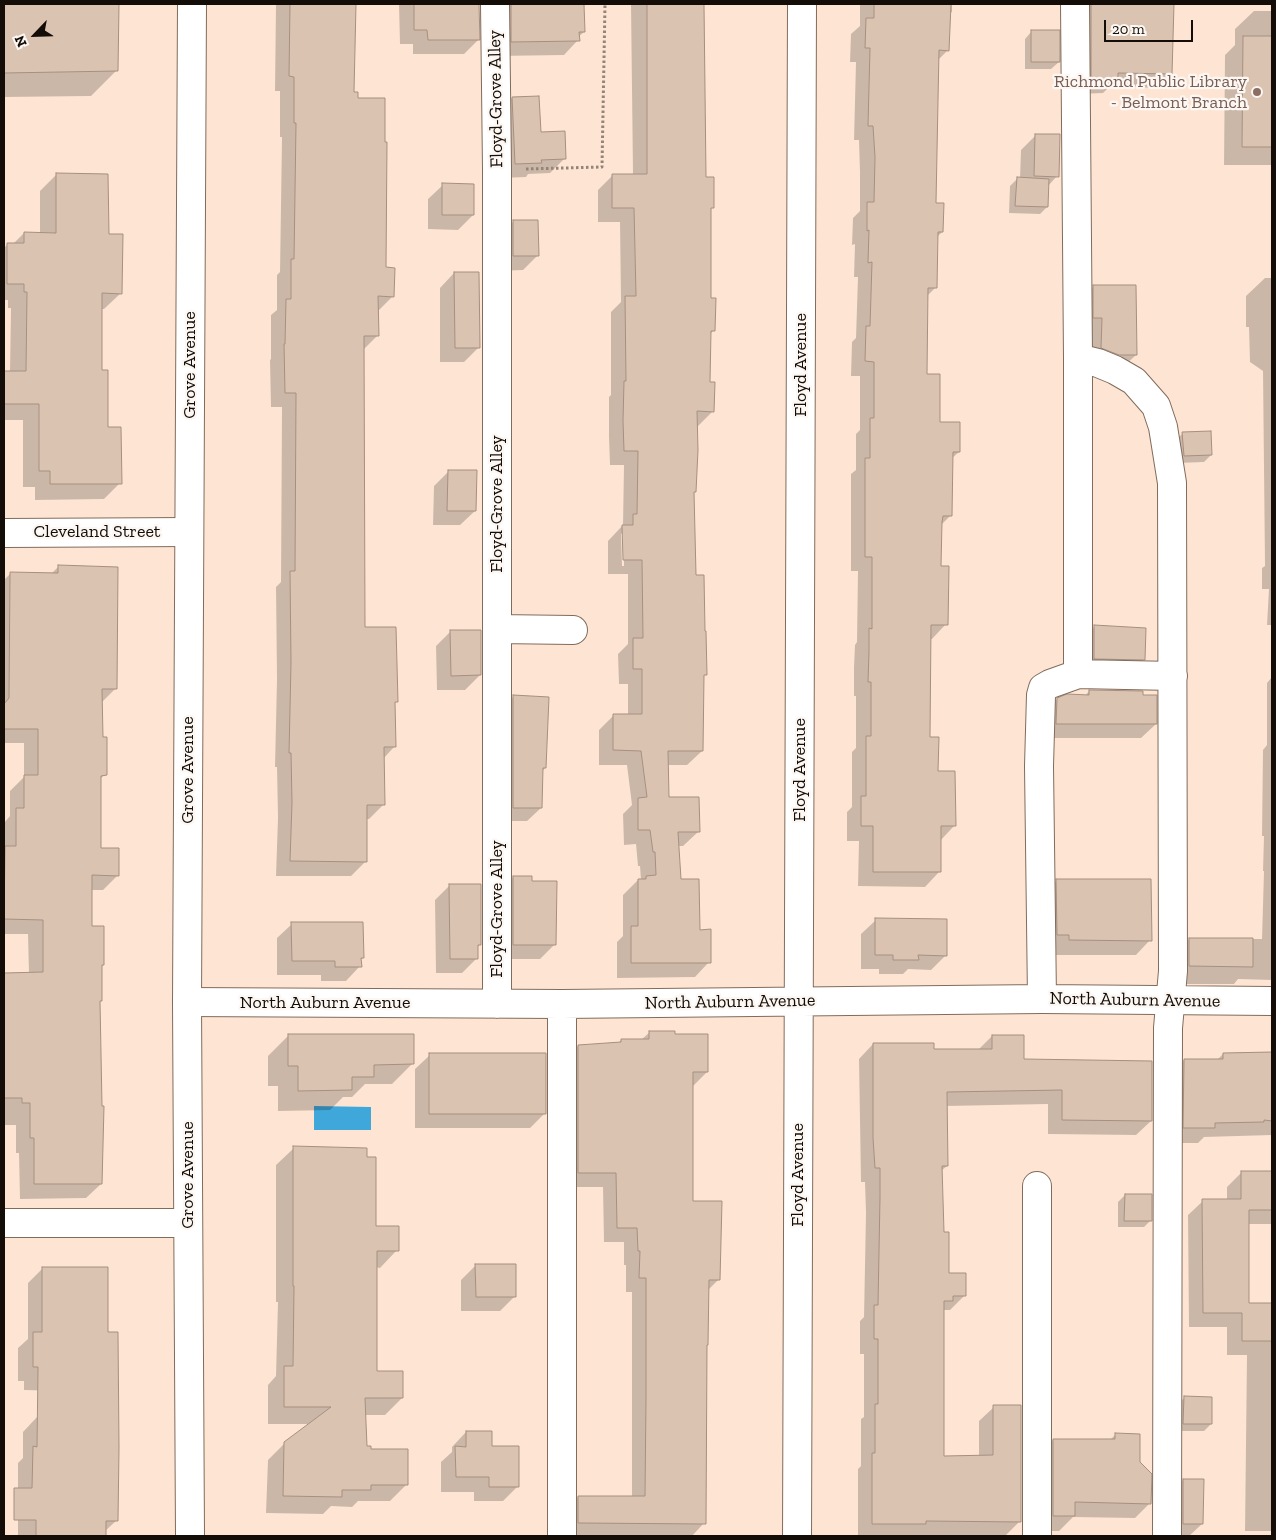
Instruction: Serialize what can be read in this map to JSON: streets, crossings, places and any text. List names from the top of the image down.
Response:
{
  "streets": {
    "street": [
      "Floyd-Grove Alley",
      "Grove Avenue",
      "Floyd Avenue",
      "Cleveland Street",
      "North Auburn Avenue"
    ]
  },
  "crossings": [
    ["Floyd-Grove Alley", "North Auburn Avenue"],
    ["Grove Avenue", "Cleveland Street"],
    ["Grove Avenue", "North Auburn Avenue"],
    ["Floyd Avenue", "North Auburn Avenue"]
  ],
  "places": ["Richmond Public Library - Belmont Branch"],
  "scale_bar": "20 m",
  "north": "bottom left"
}
